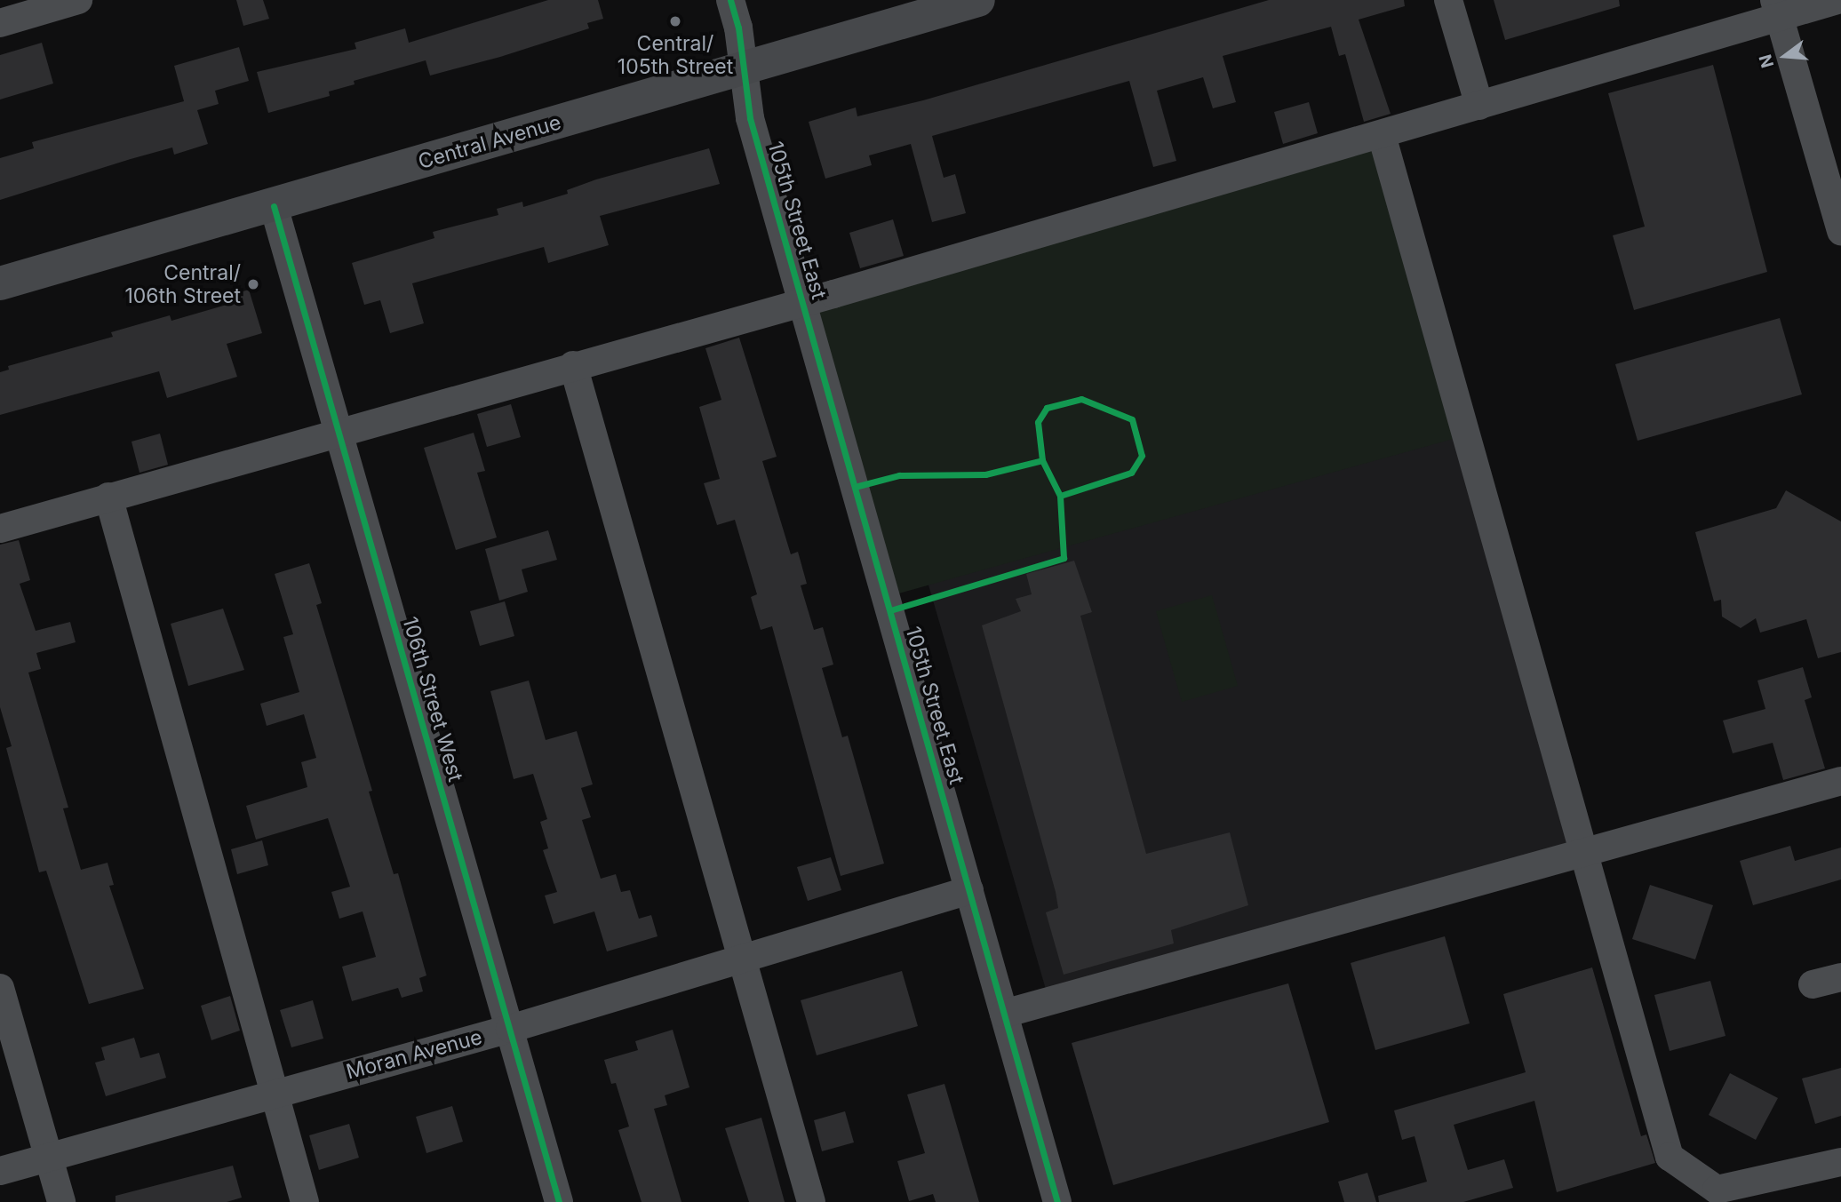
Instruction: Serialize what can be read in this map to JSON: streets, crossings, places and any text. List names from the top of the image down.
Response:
{
  "streets": {
    "main road": ["Central Avenue"],
    "street": ["105th Street East", "106th Street West", "Moran Avenue"]
  },
  "crossings": [
    ["Central Avenue", "105th Street East"],
    ["Central Avenue", "106th Street West"],
    ["105th Street East", "Moran Avenue"],
    ["106th Street West", "Moran Avenue"]
  ],
  "places": ["Central/ 105th Street", "Central/ 106th Street"],
  "north": "left"
}
